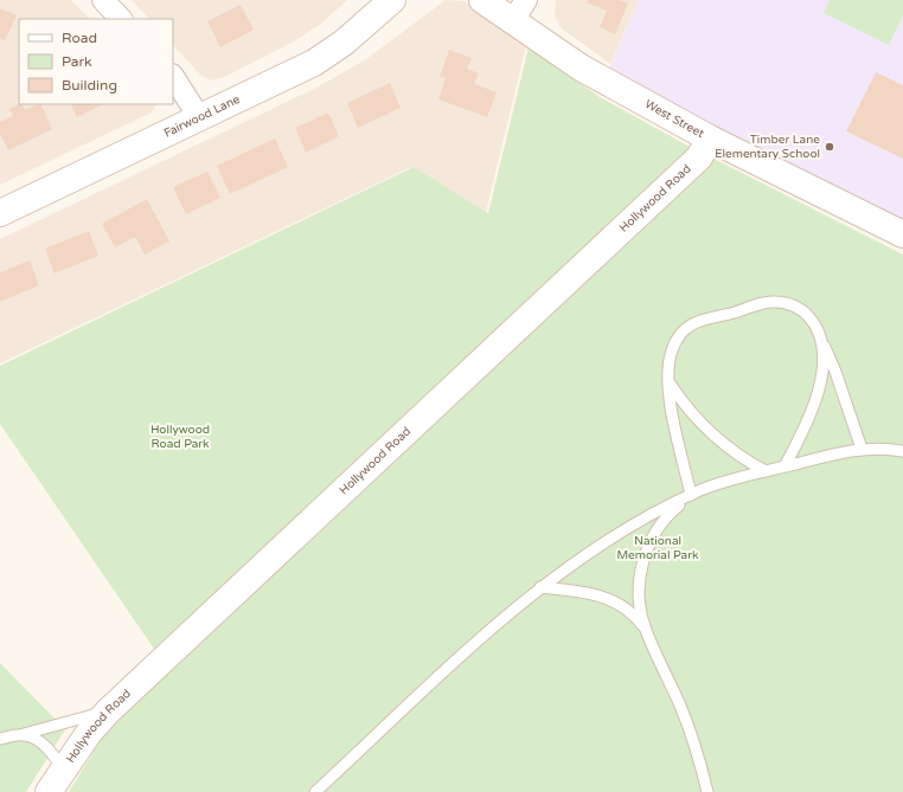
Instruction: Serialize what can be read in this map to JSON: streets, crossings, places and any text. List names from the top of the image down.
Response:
{
  "streets": {
    "street": ["Fairwood Lane", "West Street", "Hollywood Road"]
  },
  "crossings": [
    ["West Street", "Hollywood Road"]
  ],
  "parks": ["Hollywood Road Park", "National Memorial Park"],
  "places": ["Timber Lane Elementary School"],
  "legend": ["Road", "Park", "Building"]
}
